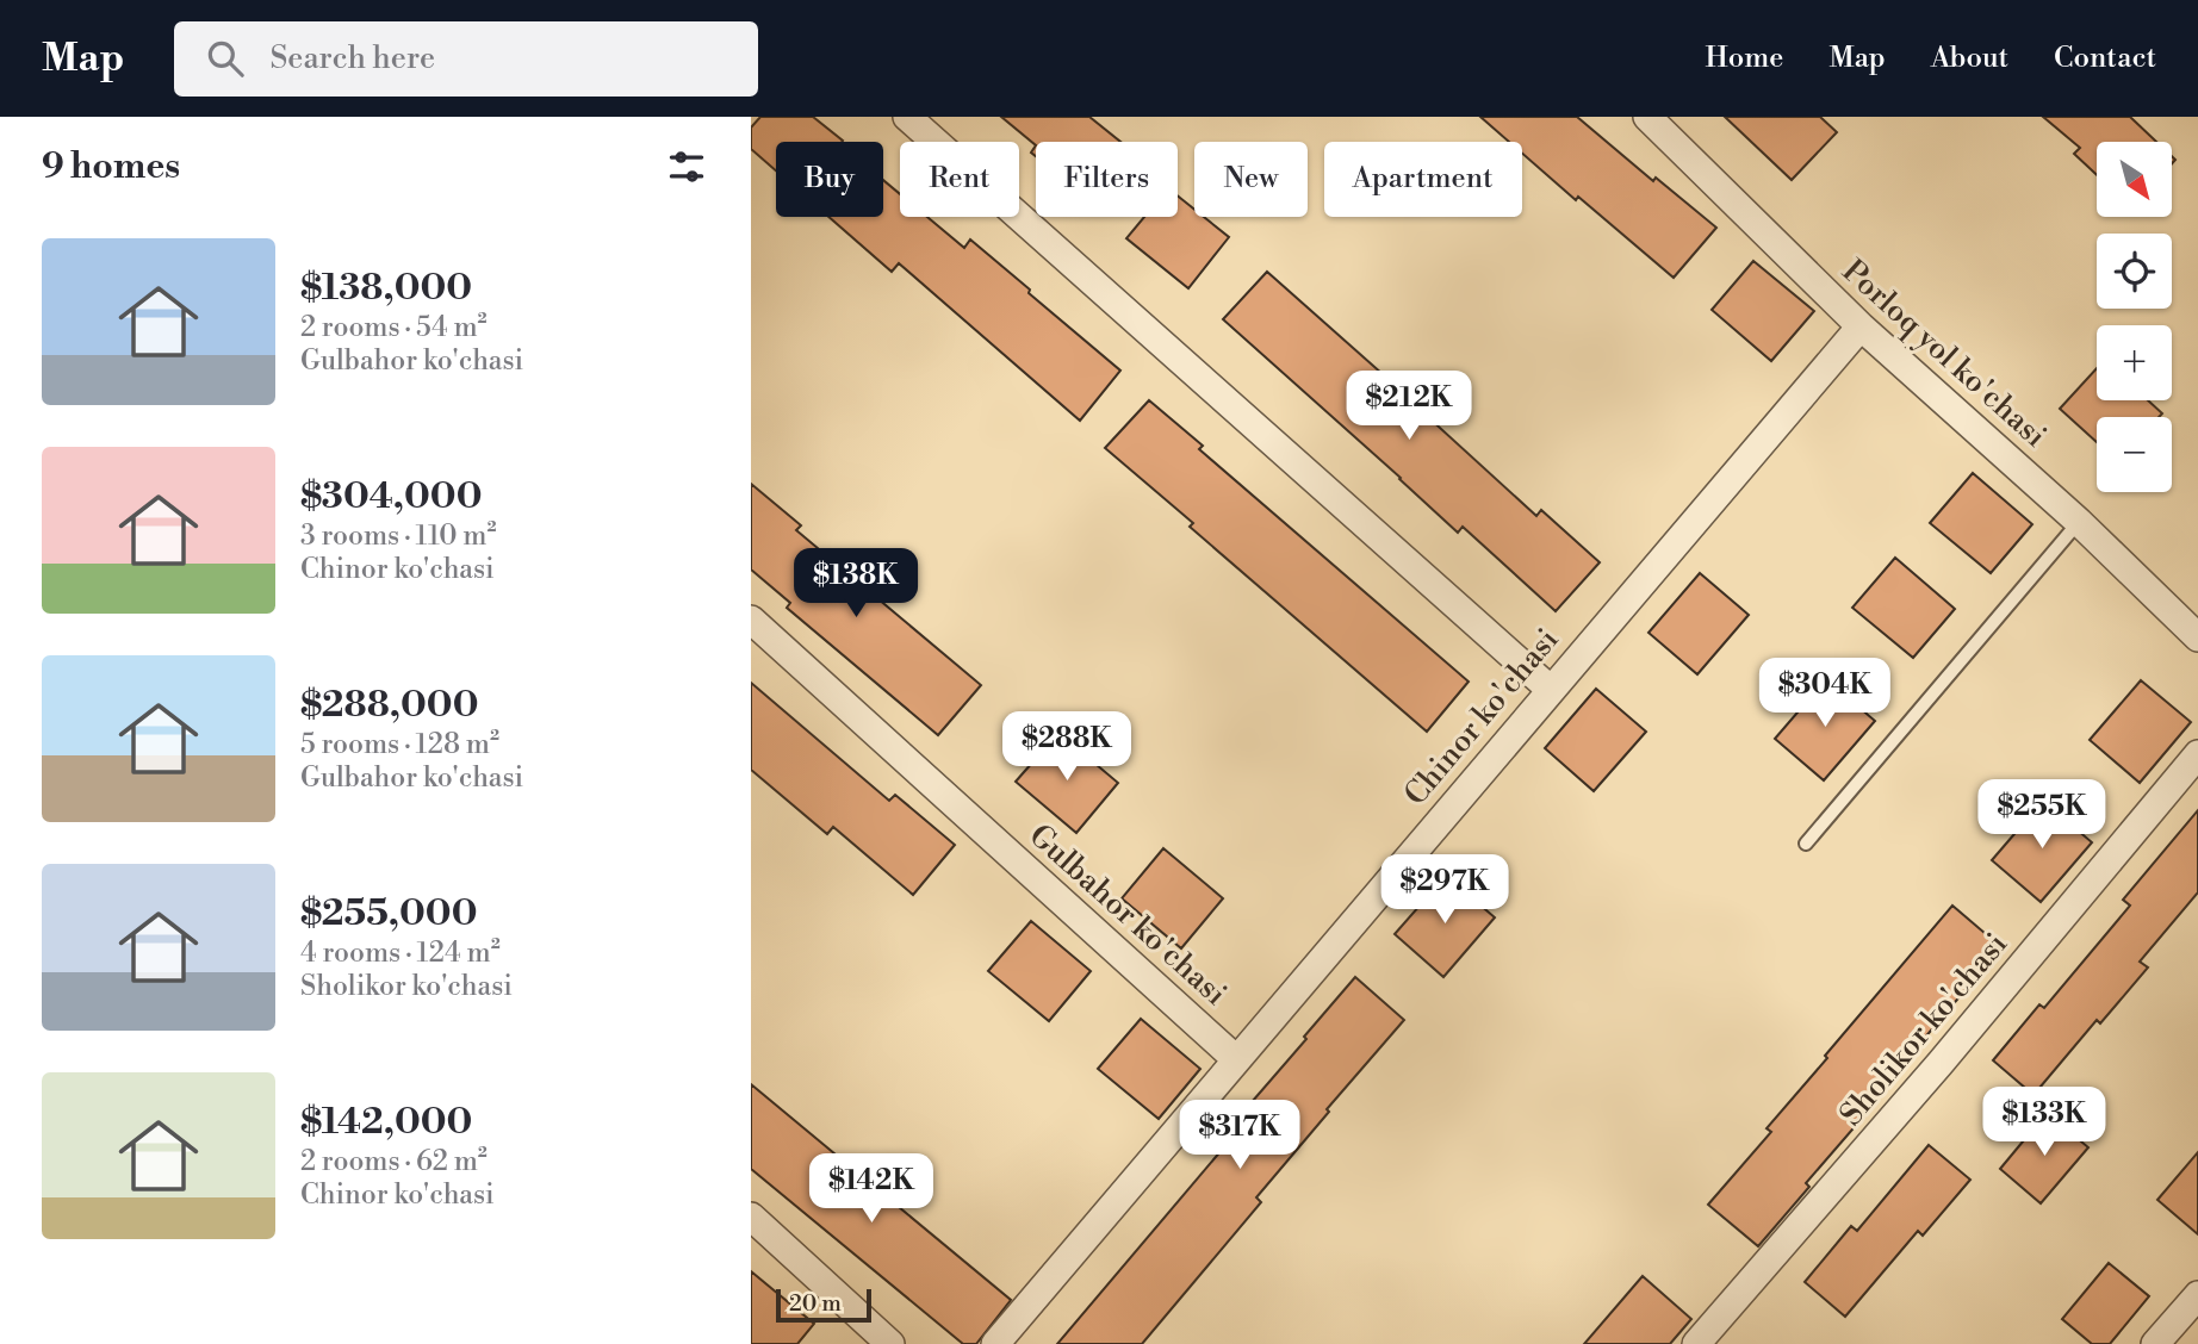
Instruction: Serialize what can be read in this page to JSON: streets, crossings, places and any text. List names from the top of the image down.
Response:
{
  "streets": {
    "street": [
      "Porloq yol ko'chasi",
      "Chinor ko'chasi",
      "Gulbahor ko'chasi",
      "Sholikor ko'chasi"
    ]
  },
  "crossings": [
    ["Porloq yol ko'chasi", "Chinor ko'chasi"],
    ["Chinor ko'chasi", "Gulbahor ko'chasi"]
  ],
  "scale_bar": "20 m",
  "north": "bottom right",
  "page": {
    "header": "Map",
    "search": "Search here",
    "nav": [
      "Home",
      "Map",
      "About",
      "Contact"
    ],
    "heading": "9 homes",
    "map_buttons": ["+", "−"],
    "chip": [
      "Buy",
      "Rent",
      "Filters",
      "New",
      "Apartment"
    ],
    "list": [
      {
        "name": "$138,000",
        "note": "2 rooms · 54 m² · Gulbahor ko'chasi"
      },
      {
        "name": "$304,000",
        "note": "3 rooms · 110 m² · Chinor ko'chasi"
      },
      {
        "name": "$288,000",
        "note": "5 rooms · 128 m² · Gulbahor ko'chasi"
      },
      {
        "name": "$255,000",
        "note": "4 rooms · 124 m² · Sholikor ko'chasi"
      },
      {
        "name": "$142,000",
        "note": "2 rooms · 62 m² · Chinor ko'chasi"
      }
    ],
    "price": [
      "$212K",
      "$138K",
      "$304K",
      "$288K",
      "$255K",
      "$297K",
      "$133K",
      "$317K",
      "$142K"
    ],
    "scale": "20 m"
  }
}
